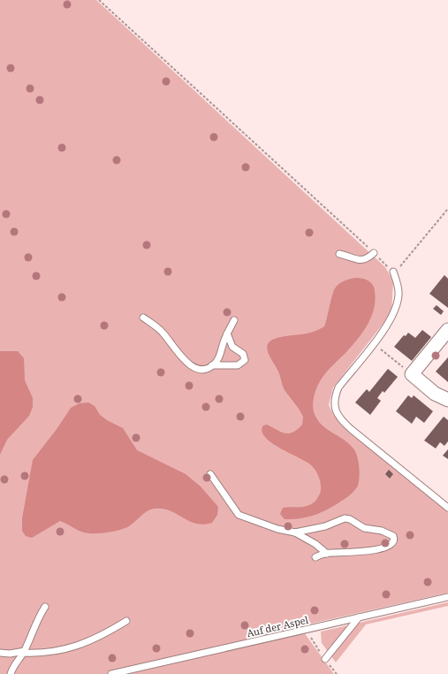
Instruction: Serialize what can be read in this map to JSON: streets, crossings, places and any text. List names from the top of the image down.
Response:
{
  "streets": {
    "lane": ["Auf der Aspel"]
  }
}
